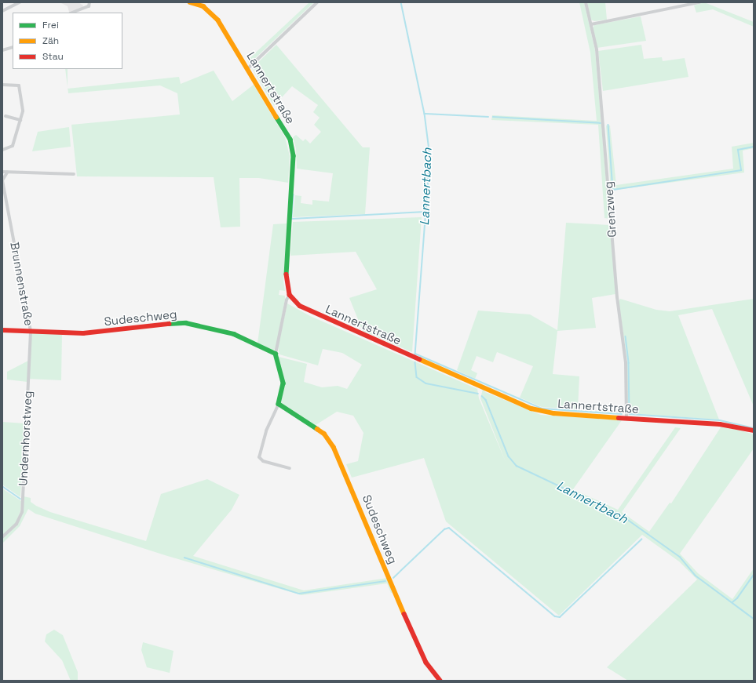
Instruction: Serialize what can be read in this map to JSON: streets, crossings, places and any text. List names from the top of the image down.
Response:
{
  "streets": {
    "street": [
      "Lannertstraße",
      "Grenzweg",
      "Brunnenstraße",
      "Sudeschweg",
      "Undernhorstweg"
    ]
  },
  "crossings": [
    ["Lannertstraße", "Grenzweg"],
    ["Brunnenstraße", "Sudeschweg"],
    ["Brunnenstraße", "Undernhorstweg"],
    ["Sudeschweg", "Undernhorstweg"]
  ],
  "water": ["Lannertbach"],
  "legend": ["Frei", "Zäh", "Stau"]
}
